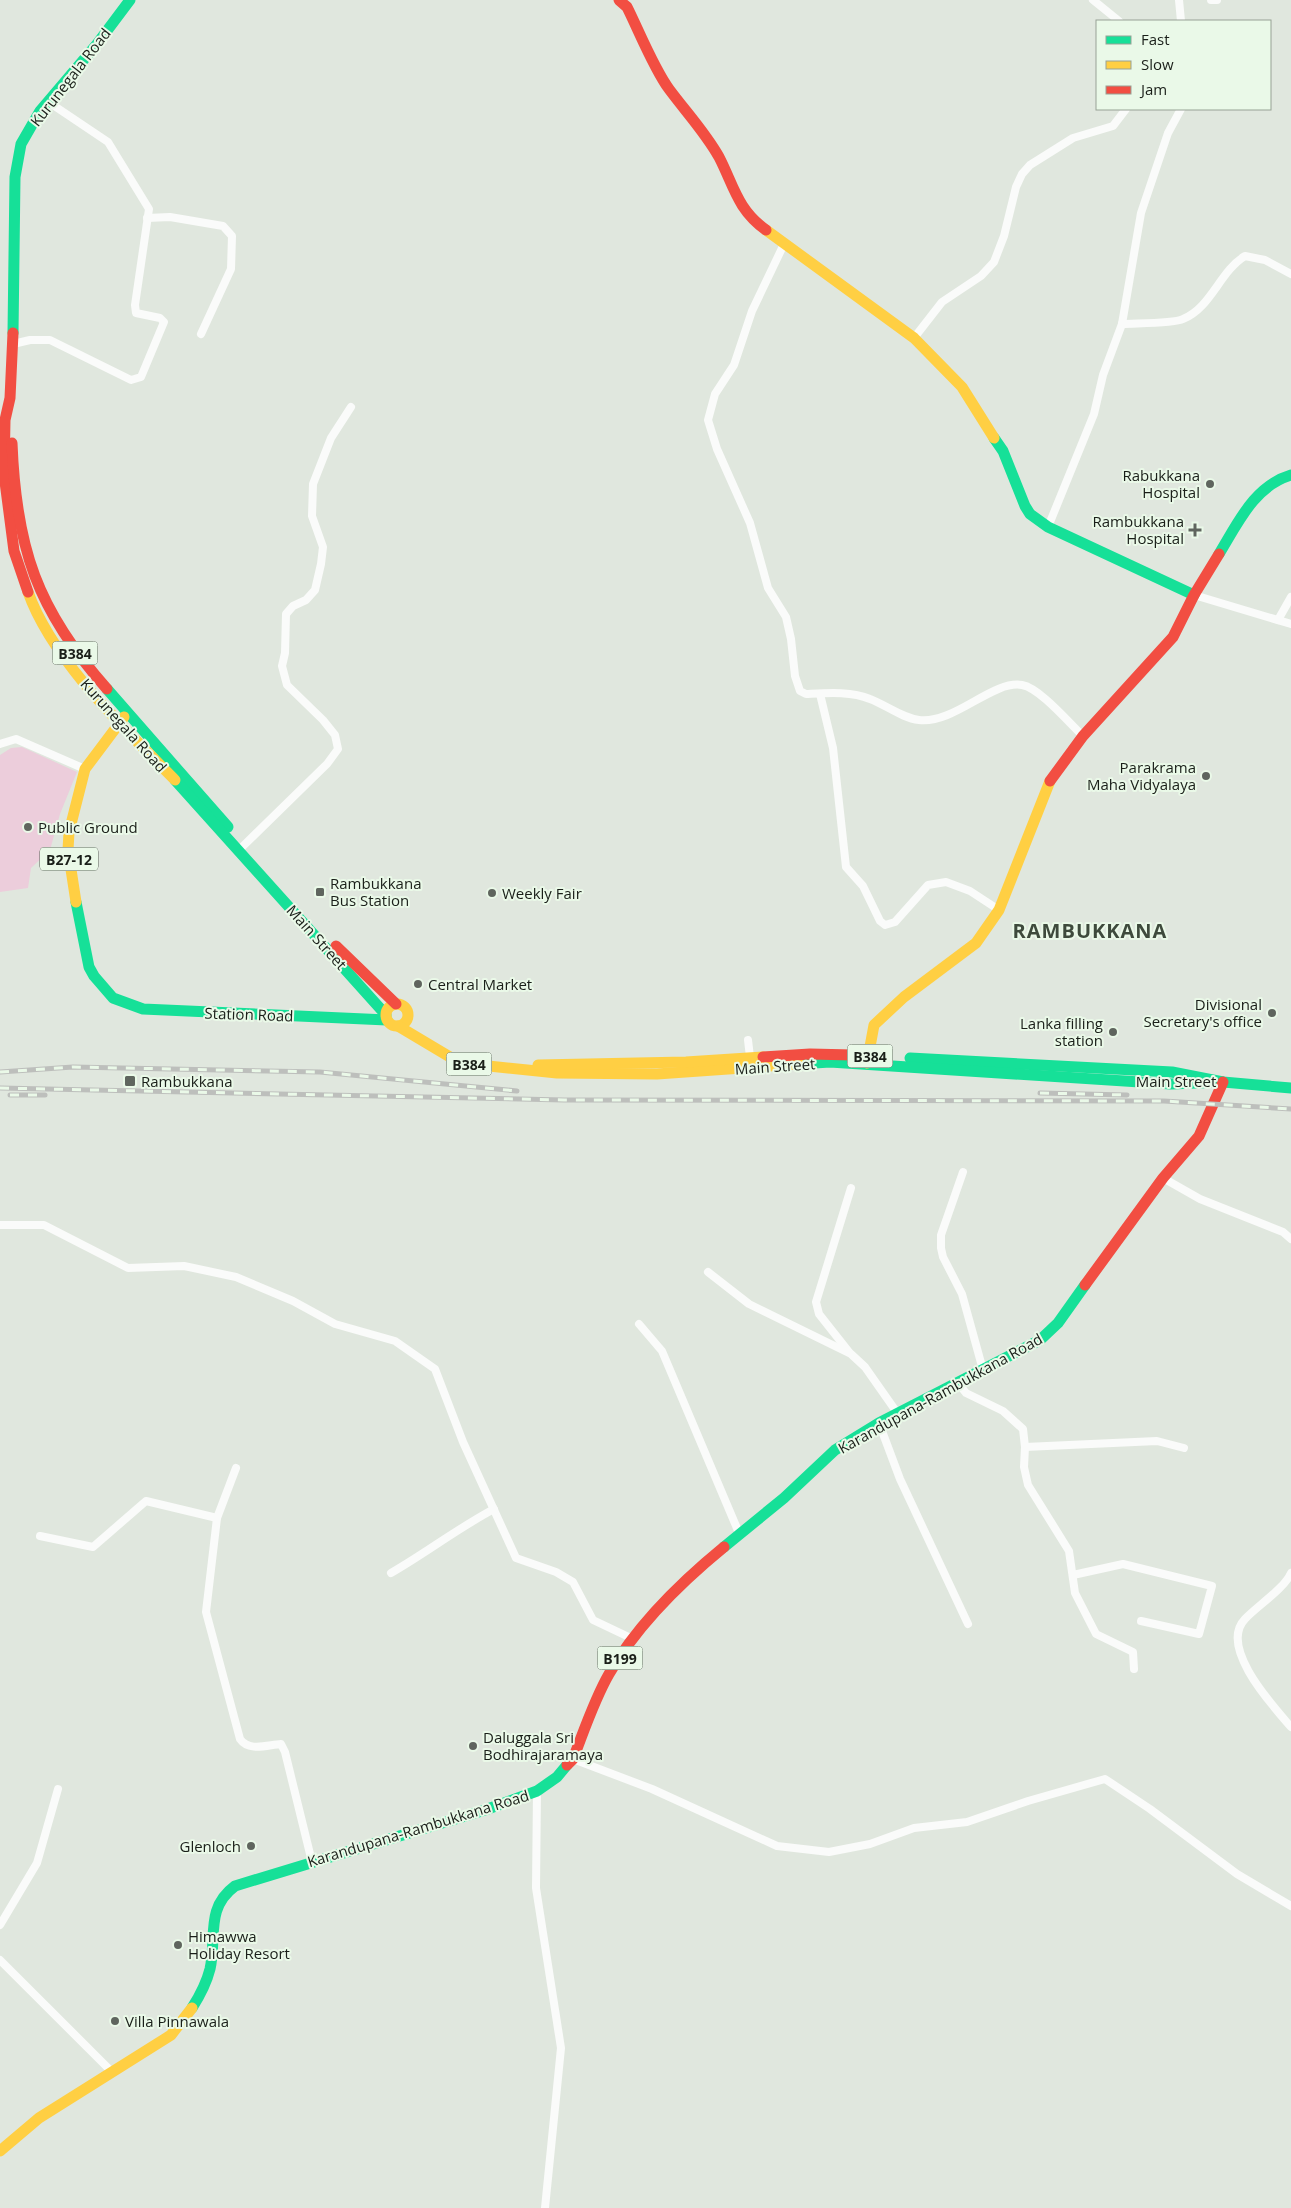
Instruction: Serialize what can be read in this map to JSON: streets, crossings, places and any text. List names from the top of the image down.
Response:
{
  "streets": {
    "main road": [
      "Kurunegala Road",
      "B384",
      "B27-12",
      "Main Street",
      "Station Road",
      "Karandupana-Rambukkana Road",
      "B199"
    ]
  },
  "crossings": [
    ["Kurunegala Road", "B27-12"],
    ["Kurunegala Road", "Main Street"],
    ["B27-12", "Station Road"],
    ["Main Street", "Station Road"],
    ["Main Street", "Karandupana-Rambukkana Road"]
  ],
  "districts": ["RAMBUKKANA"],
  "places": {
    "other": [
      "Rabukkana Hospital",
      "Parakrama Maha Vidyalaya",
      "Public Ground",
      "Weekly Fair",
      "Central Market",
      "Divisional Secretary's office",
      "Lanka filling station",
      "Daluggala Sri Bodhirajaramaya",
      "Glenloch",
      "Himawwa Holiday Resort",
      "Villa Pinnawala"
    ],
    "health": ["Rambukkana Hospital"],
    "transit": ["Rambukkana Bus Station", "Rambukkana"]
  },
  "legend": ["Fast", "Slow", "Jam"]
}
